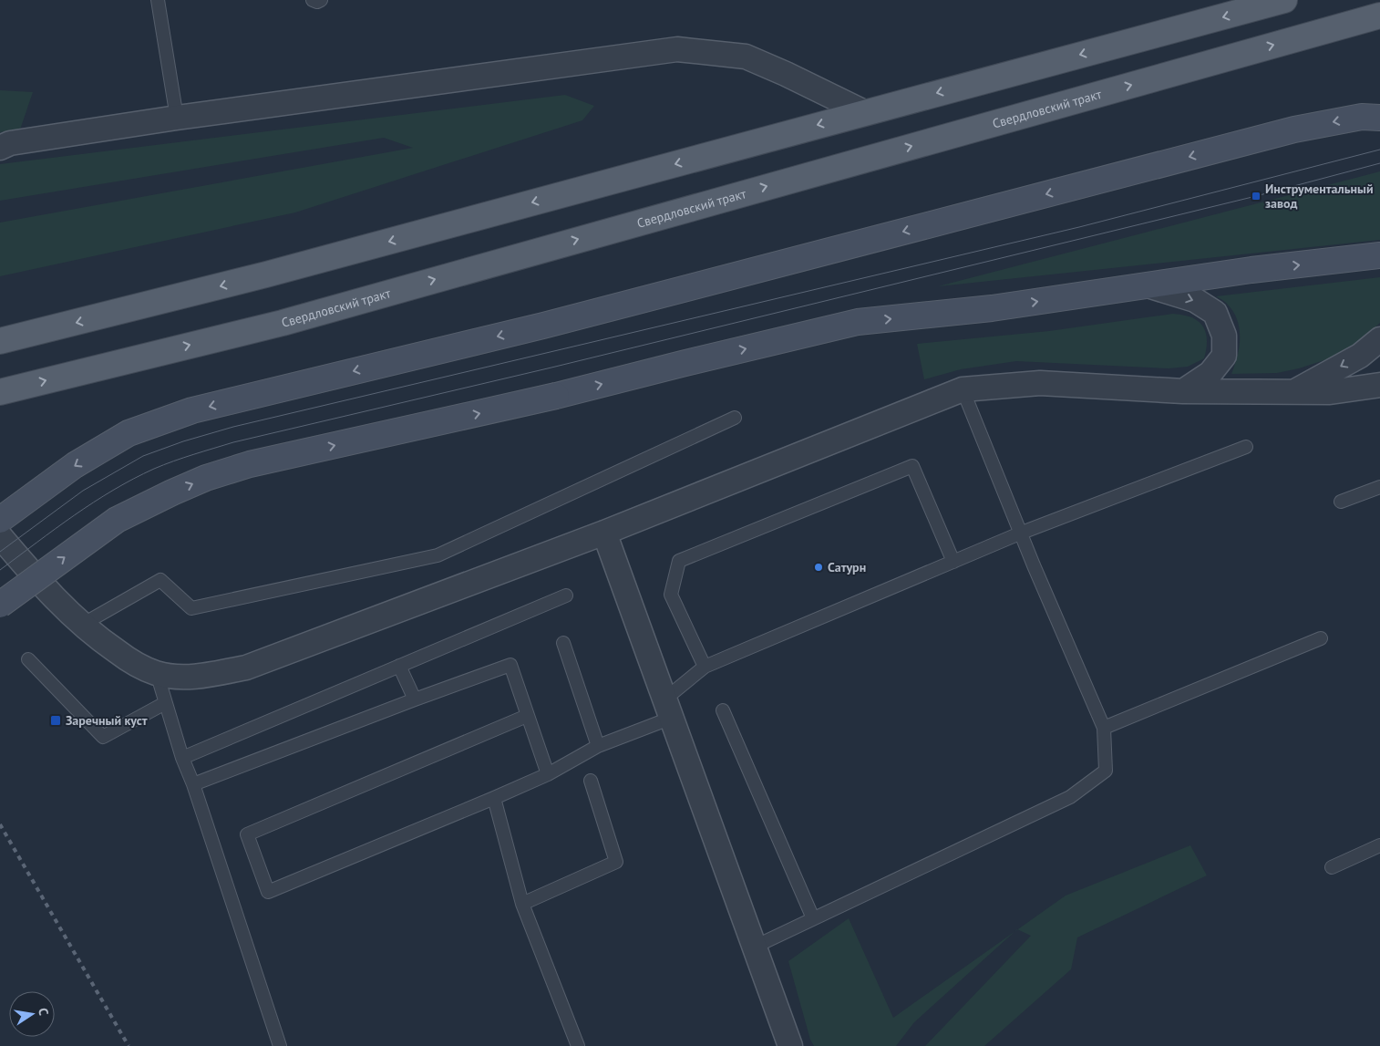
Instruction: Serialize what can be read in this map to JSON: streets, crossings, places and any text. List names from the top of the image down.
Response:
{
  "streets": {
    "main road": ["Свердловский тракт"]
  },
  "places": {
    "transit": ["Инструментальный завод", "Заречный куст"],
    "other": ["Сатурн"]
  },
  "north": "right"
}
